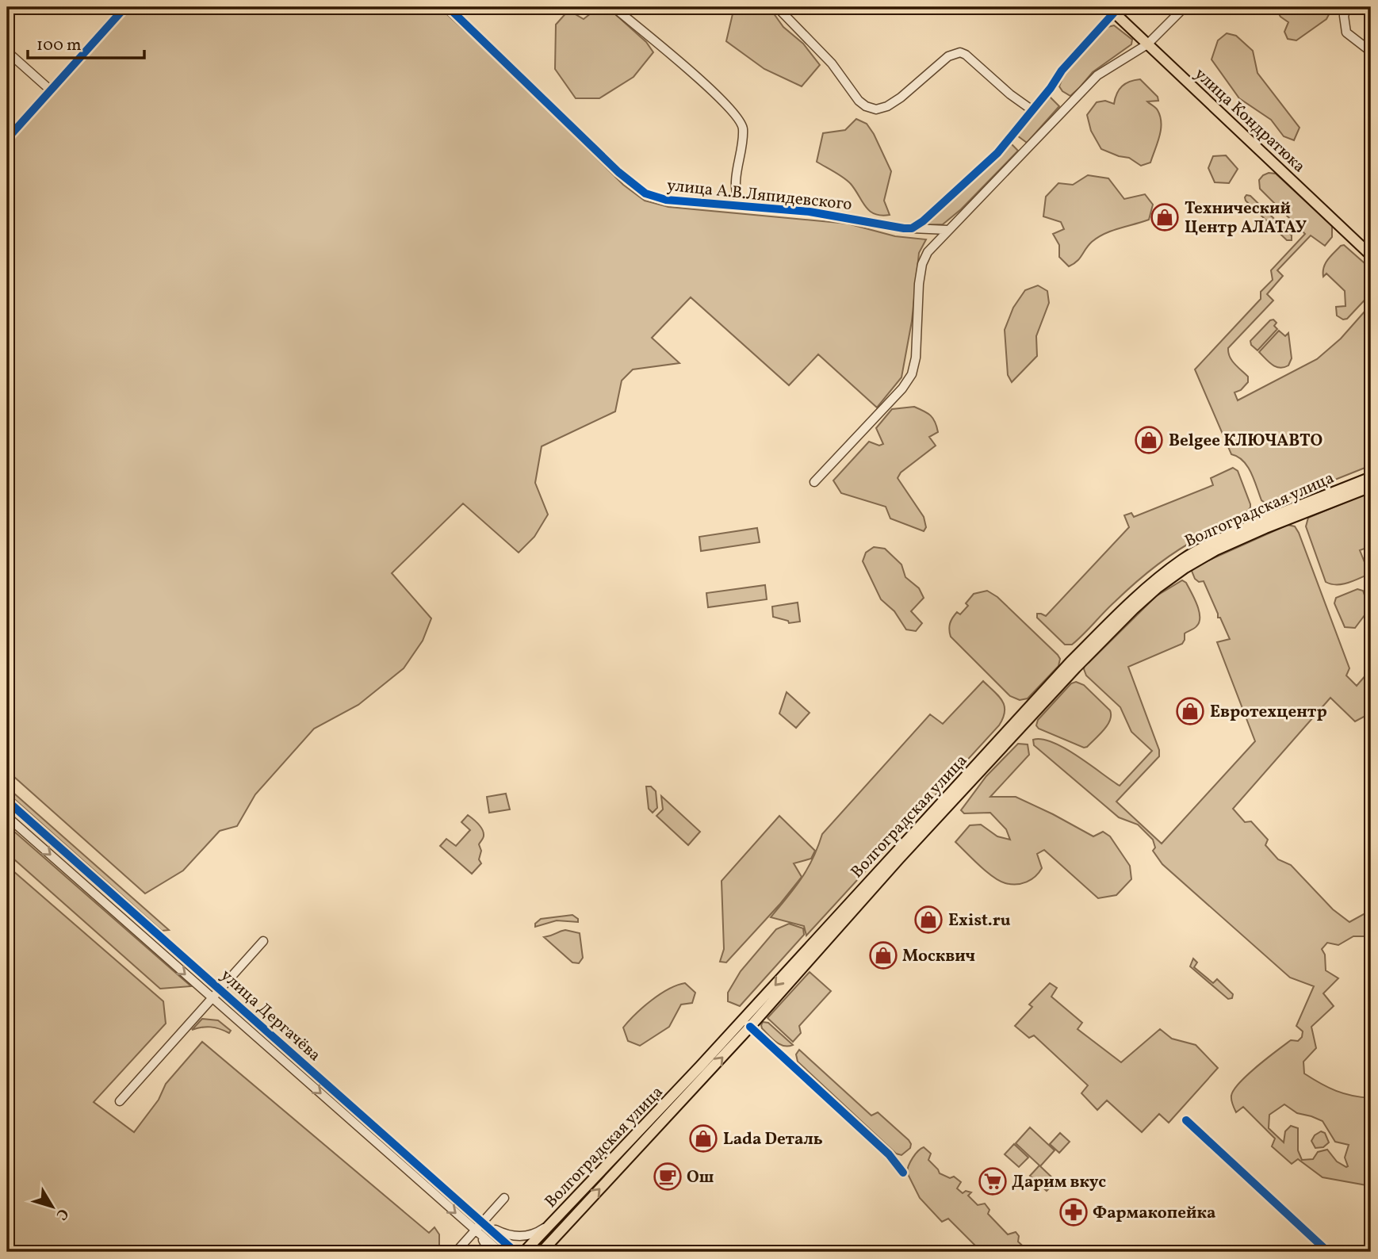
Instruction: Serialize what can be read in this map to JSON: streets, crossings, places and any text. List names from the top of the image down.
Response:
{
  "streets": {
    "main road": ["улица Кондратюка", "Волгоградская улица"],
    "street": ["улица А.В.Ляпидевского", "улица Дергачёва"]
  },
  "places": {
    "shop": [
      "Технический Центр АЛАТАУ",
      "Belgee КЛЮЧАВТО",
      "Евротехцентр",
      "Exist.ru",
      "Москвич",
      "Lada Dеталь"
    ],
    "cafe": ["Ош"],
    "supermarket": ["Дарим вкус"],
    "pharmacy": ["Фармакопейка"]
  },
  "scale_bar": "100 m",
  "north": "bottom right"
}
